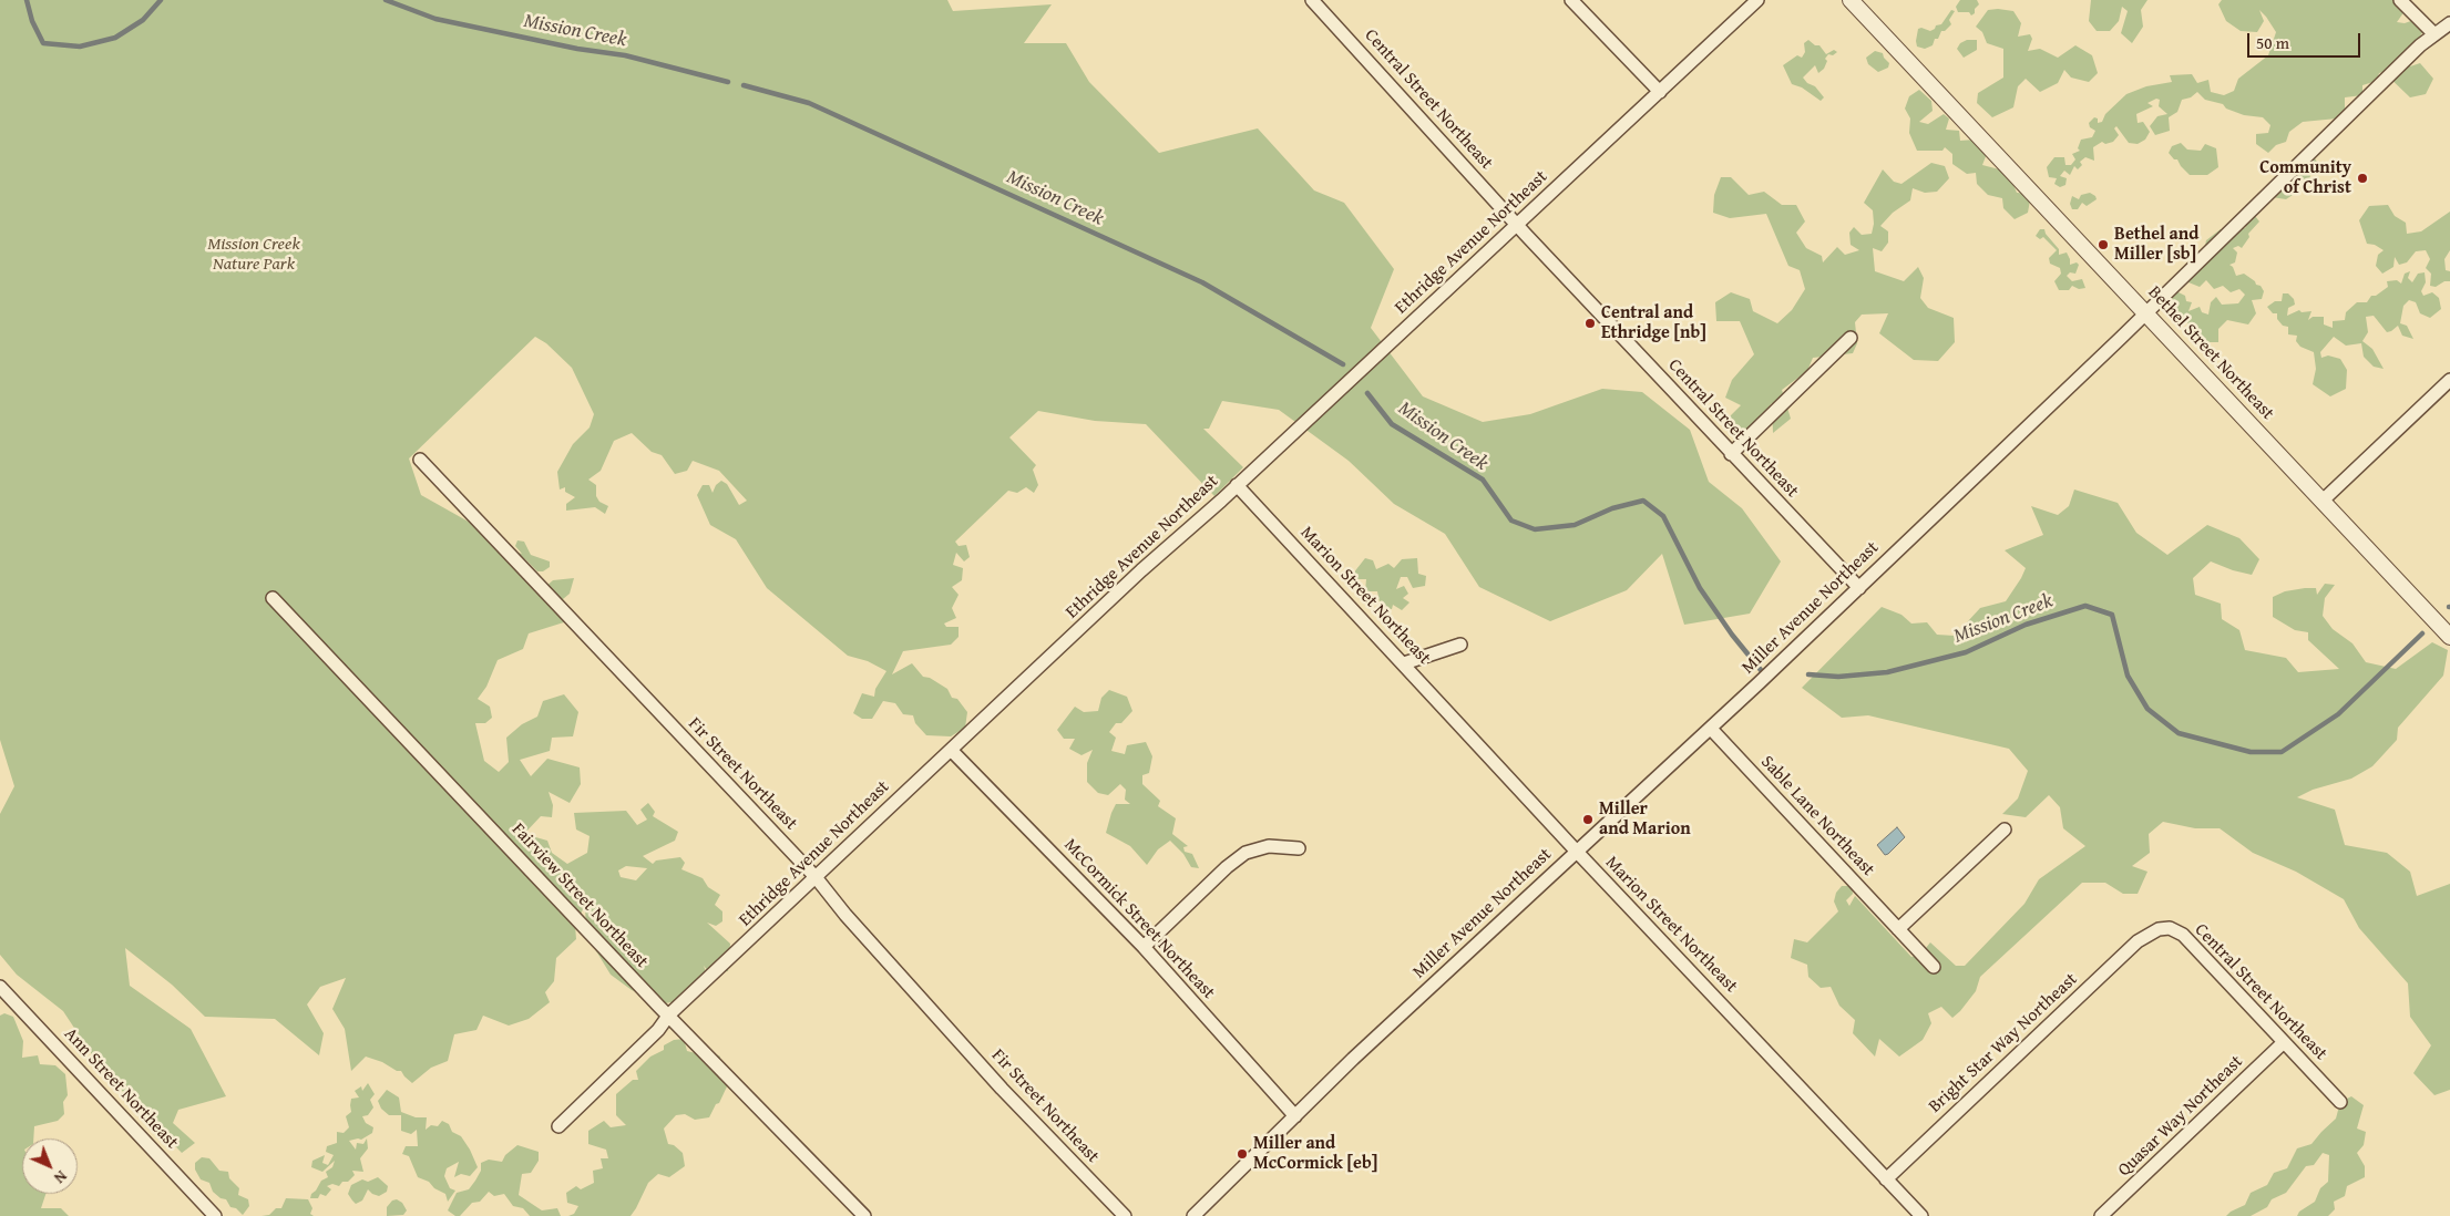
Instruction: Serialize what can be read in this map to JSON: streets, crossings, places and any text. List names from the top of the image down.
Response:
{
  "streets": {
    "street": [
      "Central Street Northeast",
      "Ethridge Avenue Northeast",
      "Bethel Street Northeast",
      "Marion Street Northeast",
      "Miller Avenue Northeast",
      "Fir Street Northeast",
      "Sable Lane Northeast",
      "Fairview Street Northeast",
      "McCormick Street Northeast",
      "Bright Star Way Northeast",
      "Ann Street Northeast",
      "Quasar Way Northeast"
    ]
  },
  "crossings": [
    ["Central Street Northeast", "Ethridge Avenue Northeast"],
    ["Central Street Northeast", "Miller Avenue Northeast"],
    ["Central Street Northeast", "Bright Star Way Northeast"],
    ["Central Street Northeast", "Quasar Way Northeast"],
    ["Ethridge Avenue Northeast", "Marion Street Northeast"],
    ["Ethridge Avenue Northeast", "Fir Street Northeast"],
    ["Ethridge Avenue Northeast", "Fairview Street Northeast"],
    ["Ethridge Avenue Northeast", "McCormick Street Northeast"],
    ["Bethel Street Northeast", "Miller Avenue Northeast"],
    ["Marion Street Northeast", "Miller Avenue Northeast"],
    ["Marion Street Northeast", "Bright Star Way Northeast"],
    ["Miller Avenue Northeast", "Sable Lane Northeast"],
    ["Miller Avenue Northeast", "McCormick Street Northeast"]
  ],
  "water": ["Mission Creek"],
  "parks": ["Mission Creek Nature Park"],
  "places": [
    "Community of Christ",
    "Bethel and Miller [sb]",
    "Central and Ethridge [nb]",
    "Miller and Marion",
    "Miller and McCormick [eb]"
  ],
  "scale_bar": "50 m",
  "north": "bottom right"
}
